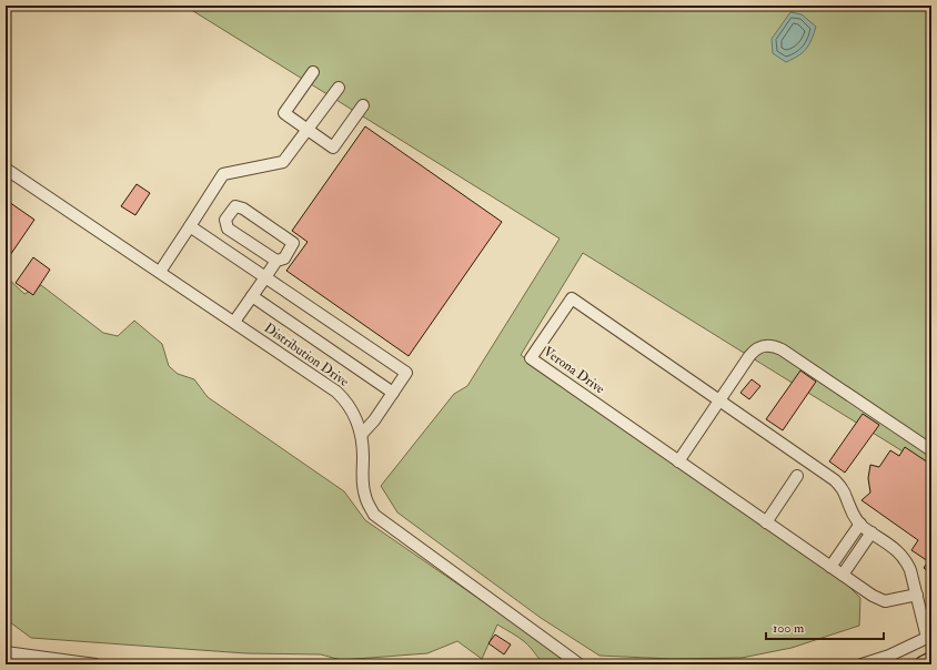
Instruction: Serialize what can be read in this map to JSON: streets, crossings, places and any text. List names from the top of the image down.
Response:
{
  "streets": {
    "street": ["Distribution Drive", "Verona Drive"]
  },
  "scale_bar": "100 m"
}
